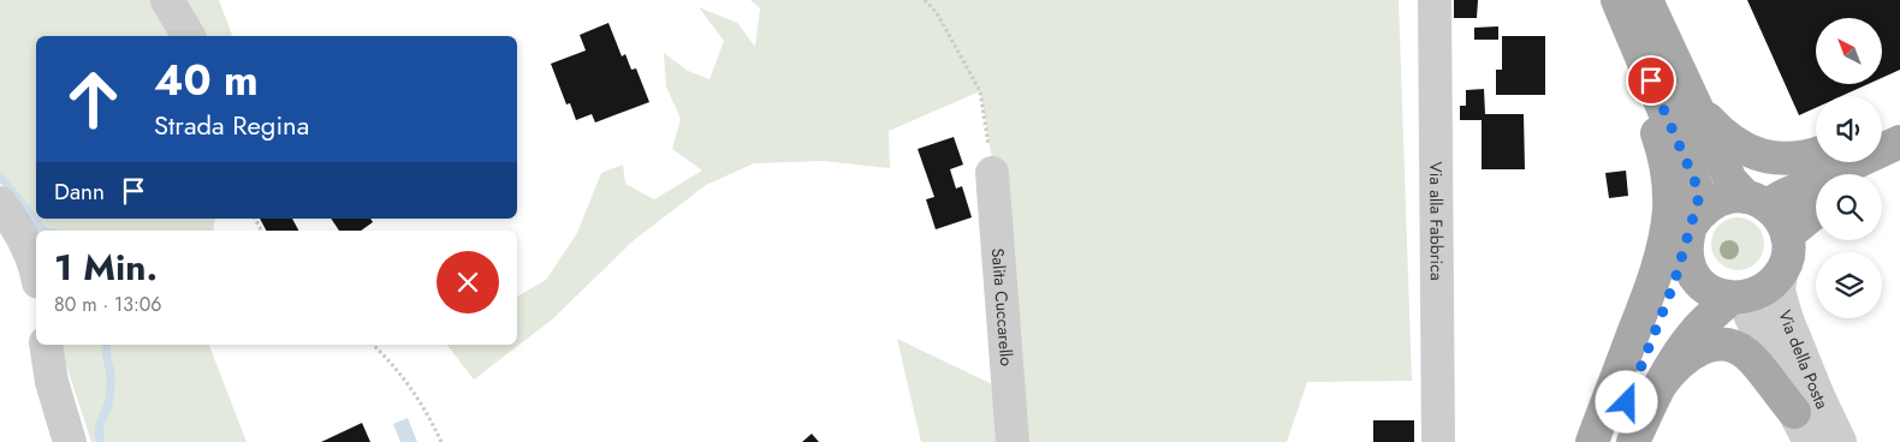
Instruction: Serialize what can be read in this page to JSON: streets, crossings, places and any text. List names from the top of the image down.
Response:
{
  "streets": {
    "street": ["Via alla Fabbrica", "Salita Cuccarello", "Via della Posta"]
  },
  "north": "top left",
  "page": {
    "turn": ["40 m", "Strada Regina"],
    "then": "Dann",
    "heading": ["1 Min.", "80 m · 13:06"]
  }
}
